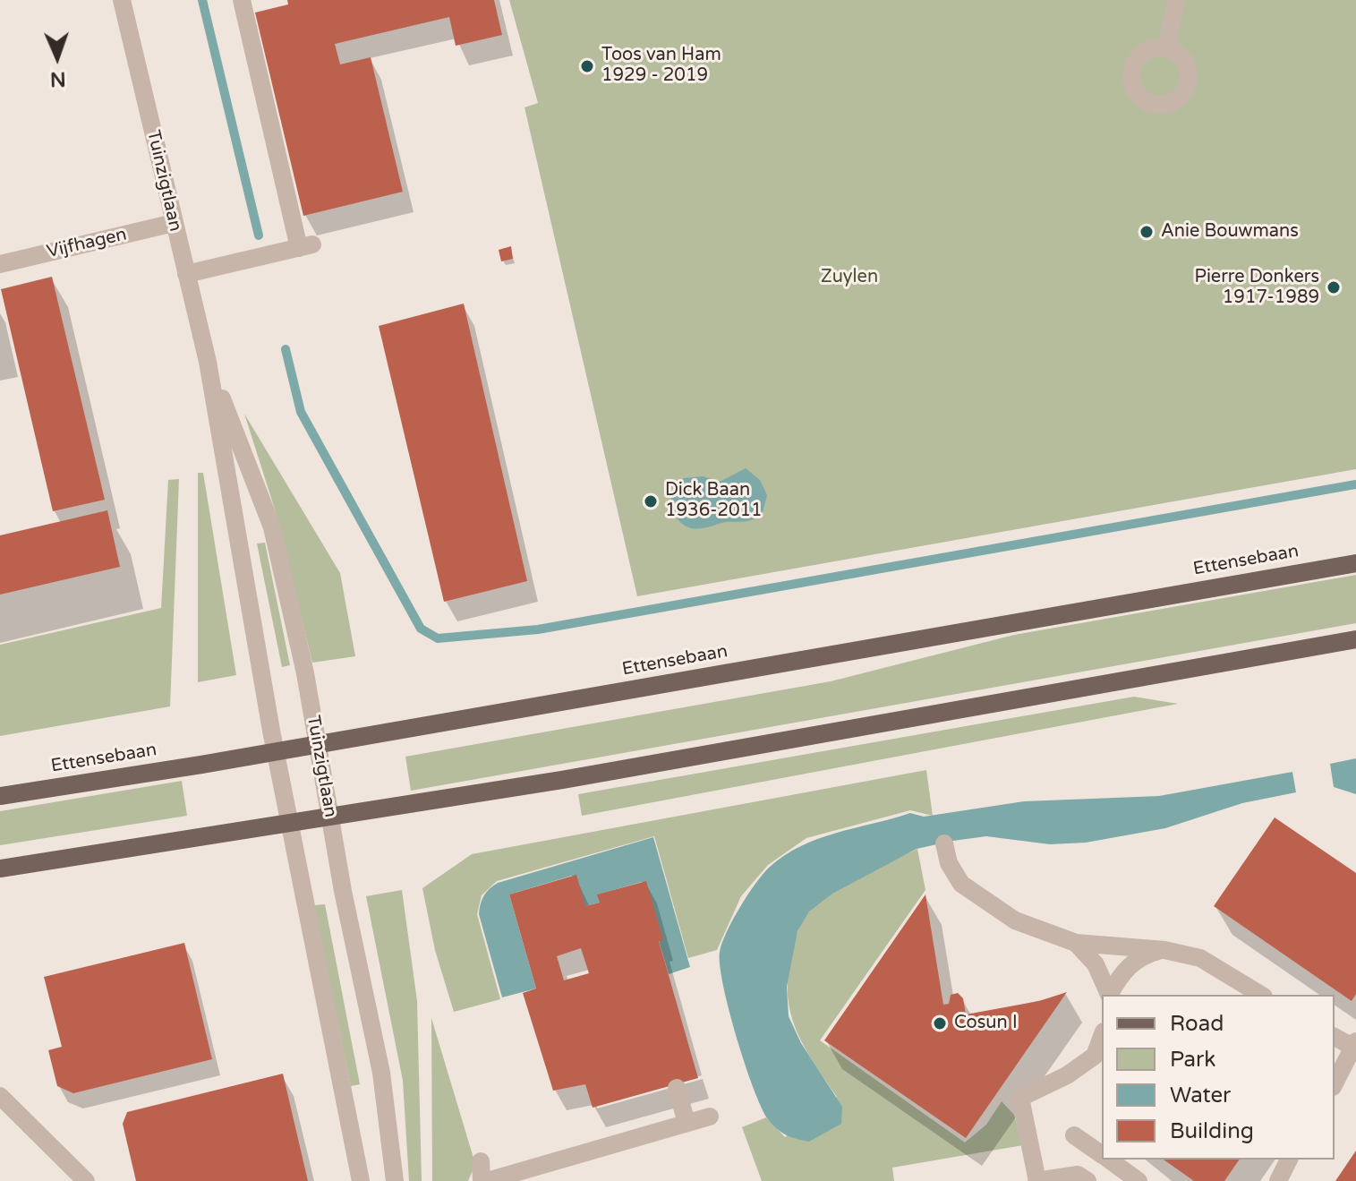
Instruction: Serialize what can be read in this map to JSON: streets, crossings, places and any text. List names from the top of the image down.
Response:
{
  "streets": {
    "main road": ["Ettensebaan"],
    "street": ["Tuinzigtlaan", "Vijfhagen"]
  },
  "crossings": [
    ["Tuinzigtlaan", "Vijfhagen"],
    ["Tuinzigtlaan", "Ettensebaan"]
  ],
  "parks": ["Zuylen"],
  "places": [
    "Toos van Ham 1929 - 2019",
    "Anie Bouwmans",
    "Pierre Donkers 1917-1989",
    "Dick Baan 1936-2011",
    "Cosun I"
  ],
  "legend": [
    "Road",
    "Park",
    "Water",
    "Building"
  ],
  "north": "bottom"
}
